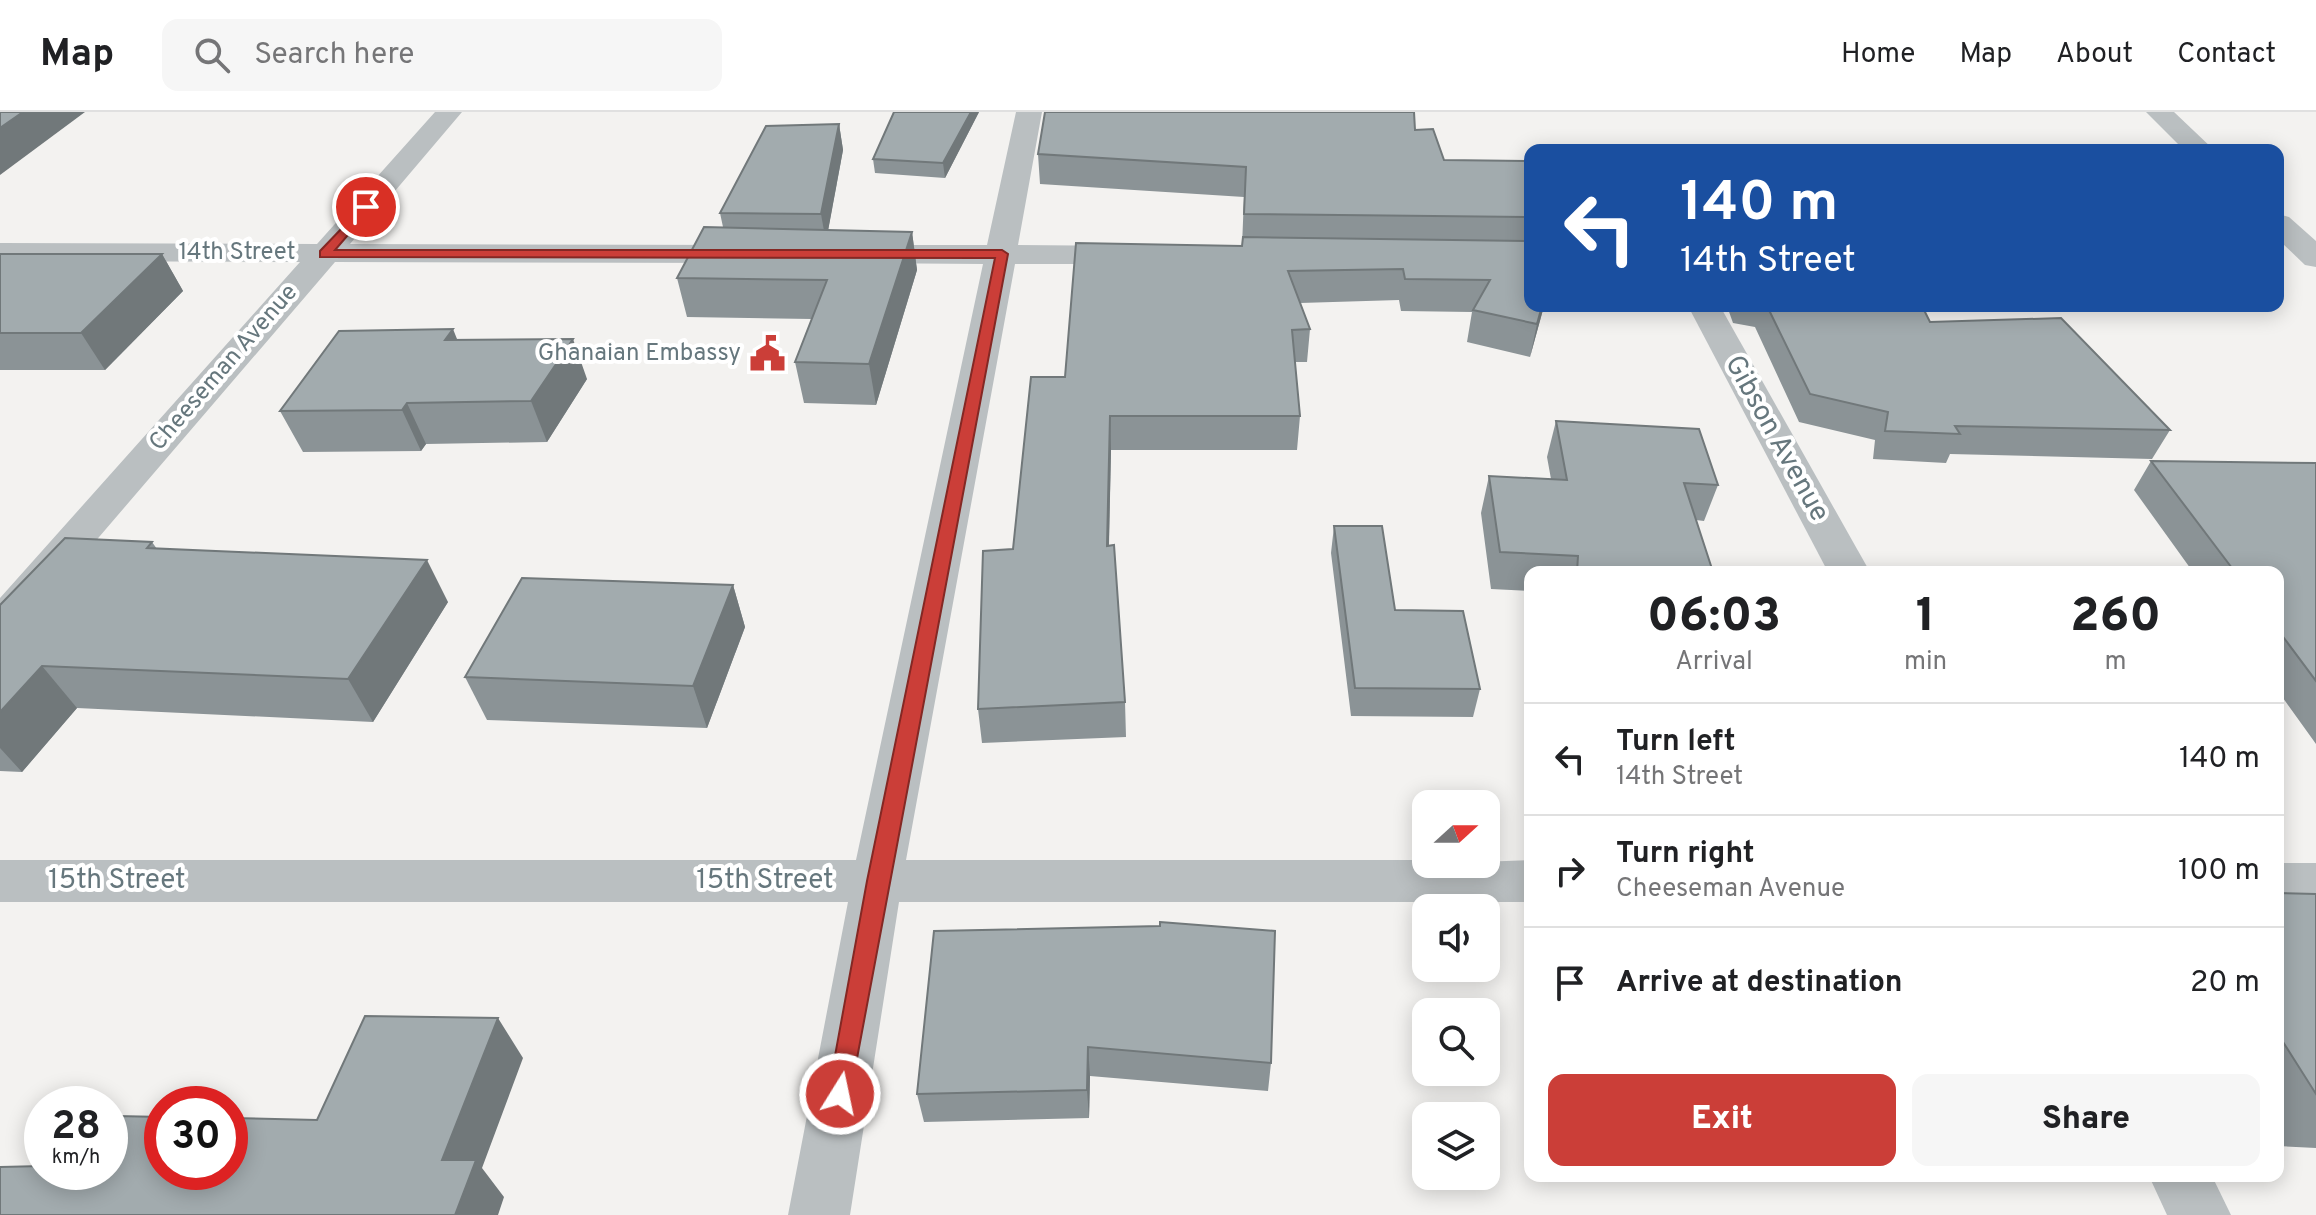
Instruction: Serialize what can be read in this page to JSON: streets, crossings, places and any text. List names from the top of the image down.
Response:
{
  "streets": {
    "street": [
      "14th Street",
      "Cheeseman Avenue",
      "Gibson Avenue",
      "15th Street"
    ]
  },
  "crossings": [
    ["14th Street", "Cheeseman Avenue"]
  ],
  "places": {
    "public building": ["Ghanaian Embassy"]
  },
  "north": "right",
  "page": {
    "header": "Map",
    "search": "Search here",
    "nav": [
      "Home",
      "Map",
      "About",
      "Contact"
    ],
    "turn": ["140 m", "14th Street"],
    "eta": [
      "06:03",
      "Arrival",
      "1",
      "min",
      "260",
      "m"
    ],
    "list": [
      {
        "name": "Turn left",
        "note": "14th Street",
        "value": "140 m"
      },
      {
        "name": "Turn right",
        "note": "Cheeseman Avenue",
        "value": "100 m"
      },
      {
        "name": "Arrive at destination",
        "value": "20 m"
      }
    ],
    "buttons": ["Exit", "Share"],
    "speed": "28 km/h",
    "limit": "30"
  }
}
